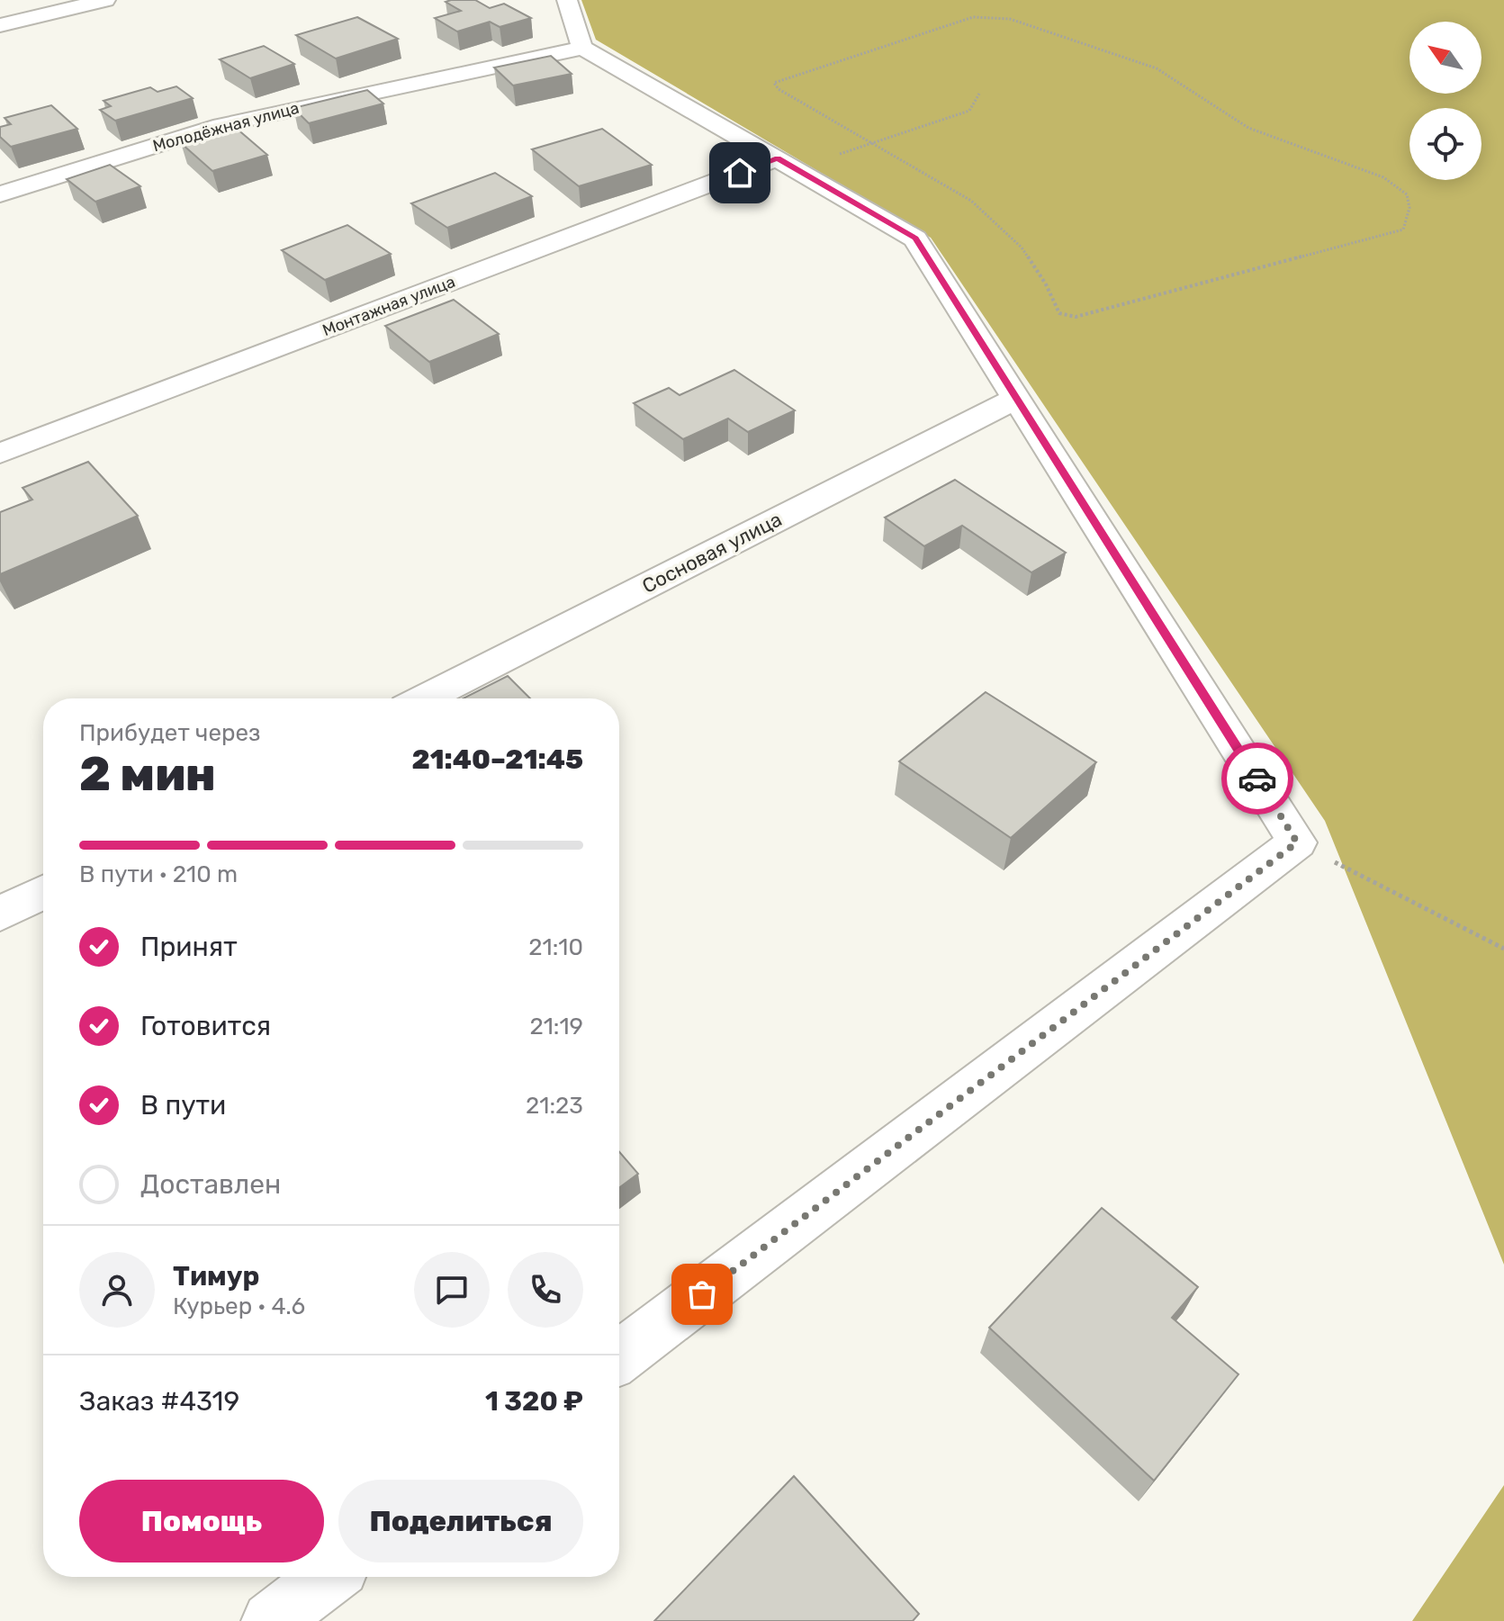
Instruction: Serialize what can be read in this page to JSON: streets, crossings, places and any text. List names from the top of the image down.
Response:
{
  "streets": {
    "street": ["Молодёжная улица", "Монтажная улица", "Сосновая улица"]
  },
  "north": "top left",
  "page": {
    "heading": ["2 мин", "Прибудет через", "21:40–21:45"],
    "panel": [
      "Тимур",
      "Курьер · 4.6",
      "Заказ #4319",
      "1 320 ₽"
    ],
    "bar": "В пути · 210 m",
    "list": [
      ["Принят", "21:10"],
      ["Готовится", "21:19"],
      ["В пути", "21:23"],
      "Доставлен"
    ],
    "buttons": ["Помощь", "Поделиться"]
  }
}
